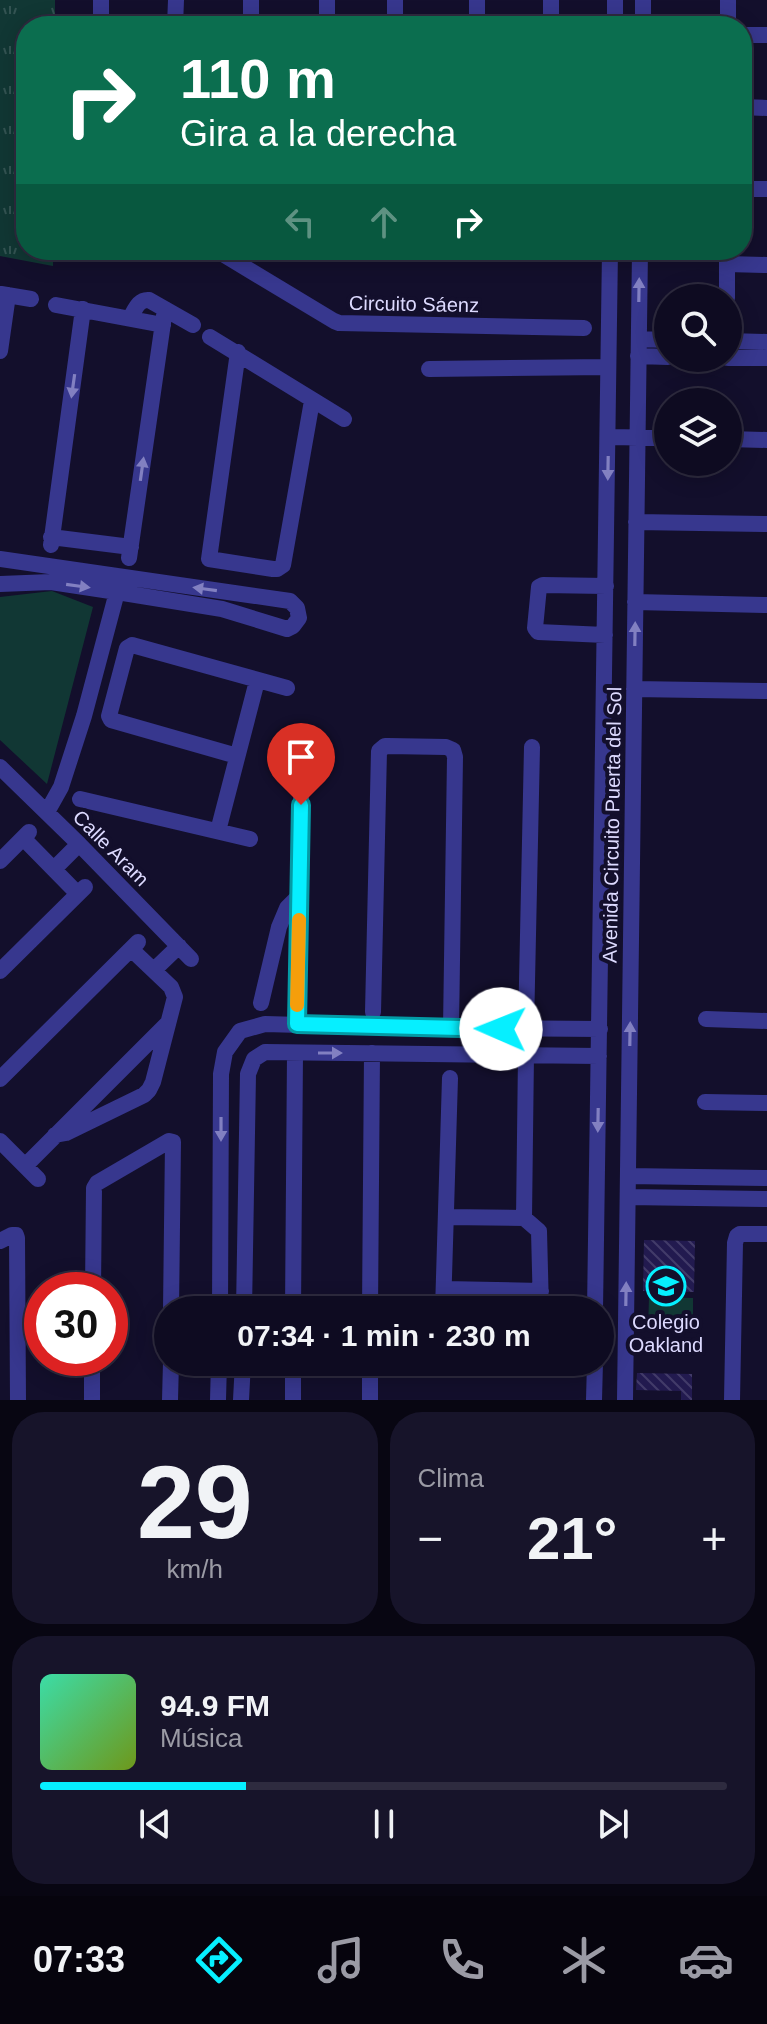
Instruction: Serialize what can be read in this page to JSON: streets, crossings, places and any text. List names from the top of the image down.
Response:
{
  "streets": {
    "street": ["Circuito Sáenz", "Avenida Circuito Puerta del Sol", "Calle Aram"]
  },
  "places": {
    "school or university": ["Colegio Oakland"]
  },
  "page": {
    "turn": ["110 m", "Gira a la derecha"],
    "limit": "30",
    "trip": "07:34 · 1 min · 230 m",
    "tile": [
      ["29", "km/h"],
      "Clima"
    ],
    "heat": ["−", "21°", "+"],
    "song": ["94.9 FM", "Música"],
    "tabs": "07:33"
  }
}
